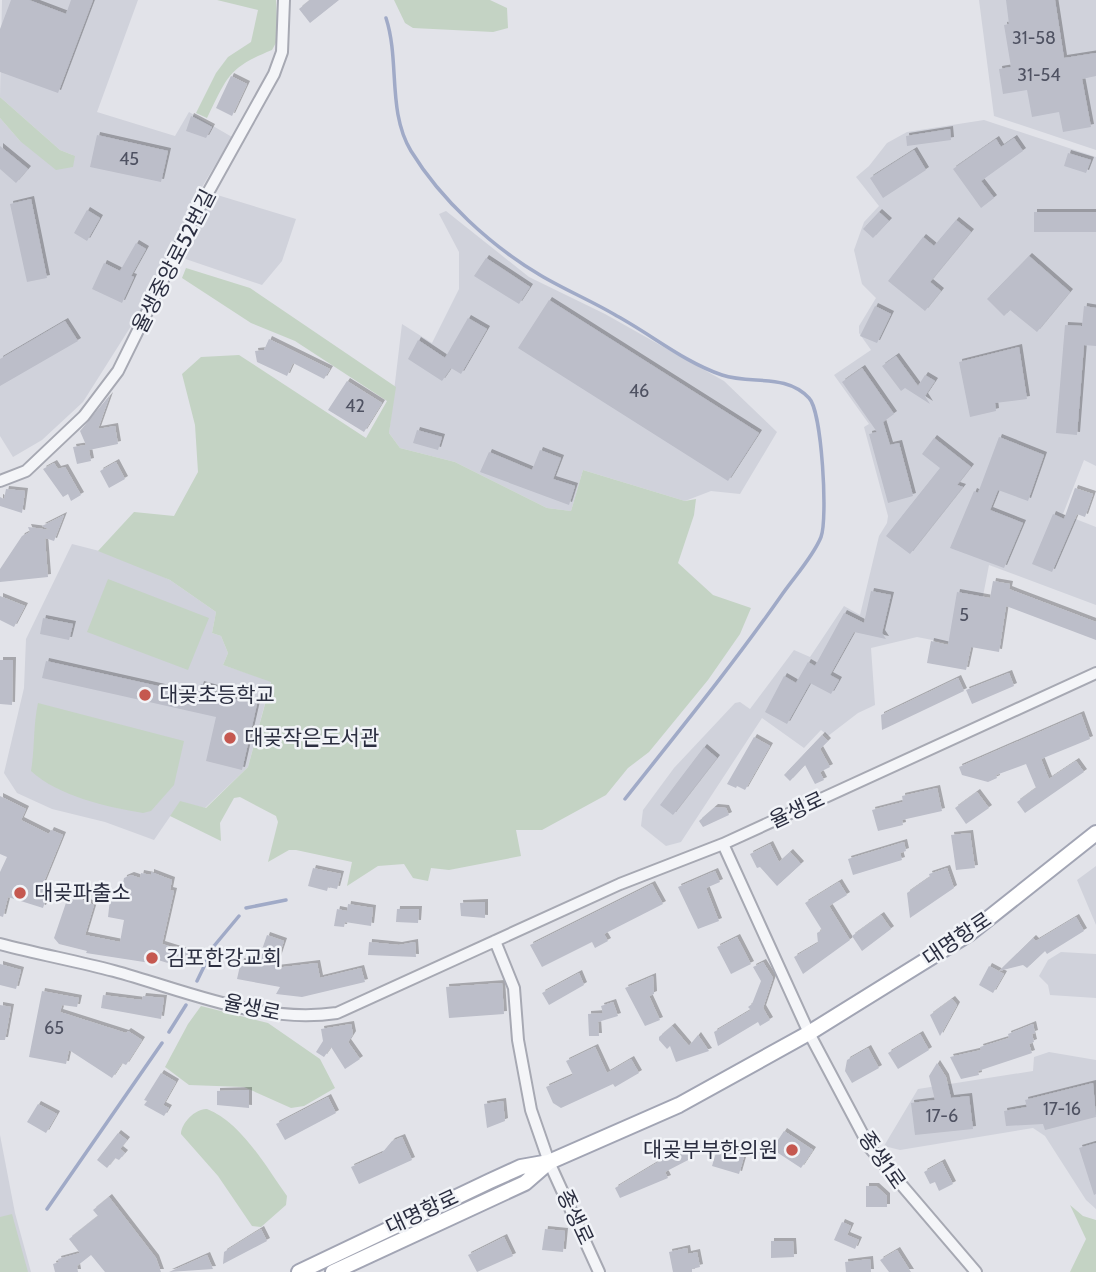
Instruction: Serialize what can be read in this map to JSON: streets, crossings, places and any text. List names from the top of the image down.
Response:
{
  "streets": {
    "main road": ["대명항로"],
    "street": [
      "율생중앙로52번길",
      "율생로",
      "종생1로",
      "종생로"
    ]
  },
  "crossings": [
    ["대명항로", "종생1로"],
    ["대명항로", "종생로"]
  ],
  "places": [
    "대곶초등학교",
    "대곶작은도서관",
    "대곶파출소",
    "김포한강교회",
    "대곶부부한의원"
  ],
  "house_numbers": [
    "31-58",
    "31-54",
    "45",
    "46",
    "42",
    "5",
    "65",
    "17-16",
    "17-6"
  ]
}
